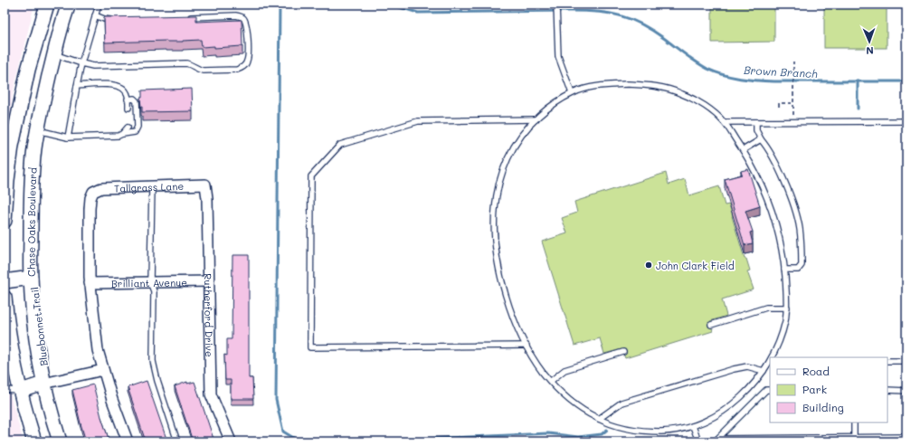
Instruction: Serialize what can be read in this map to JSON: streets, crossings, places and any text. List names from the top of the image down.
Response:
{
  "streets": {
    "street": [
      "Tallgrass Lane",
      "Chase Oaks Boulevard",
      "Brilliant Avenue",
      "Rutherford Drive"
    ]
  },
  "crossings": [
    ["Tallgrass Lane", "Brilliant Avenue"],
    ["Tallgrass Lane", "Rutherford Drive"],
    ["Brilliant Avenue", "Rutherford Drive"]
  ],
  "water": ["Brown Branch"],
  "places": ["John Clark Field"],
  "legend": ["Road", "Park", "Building"],
  "north": "bottom"
}
